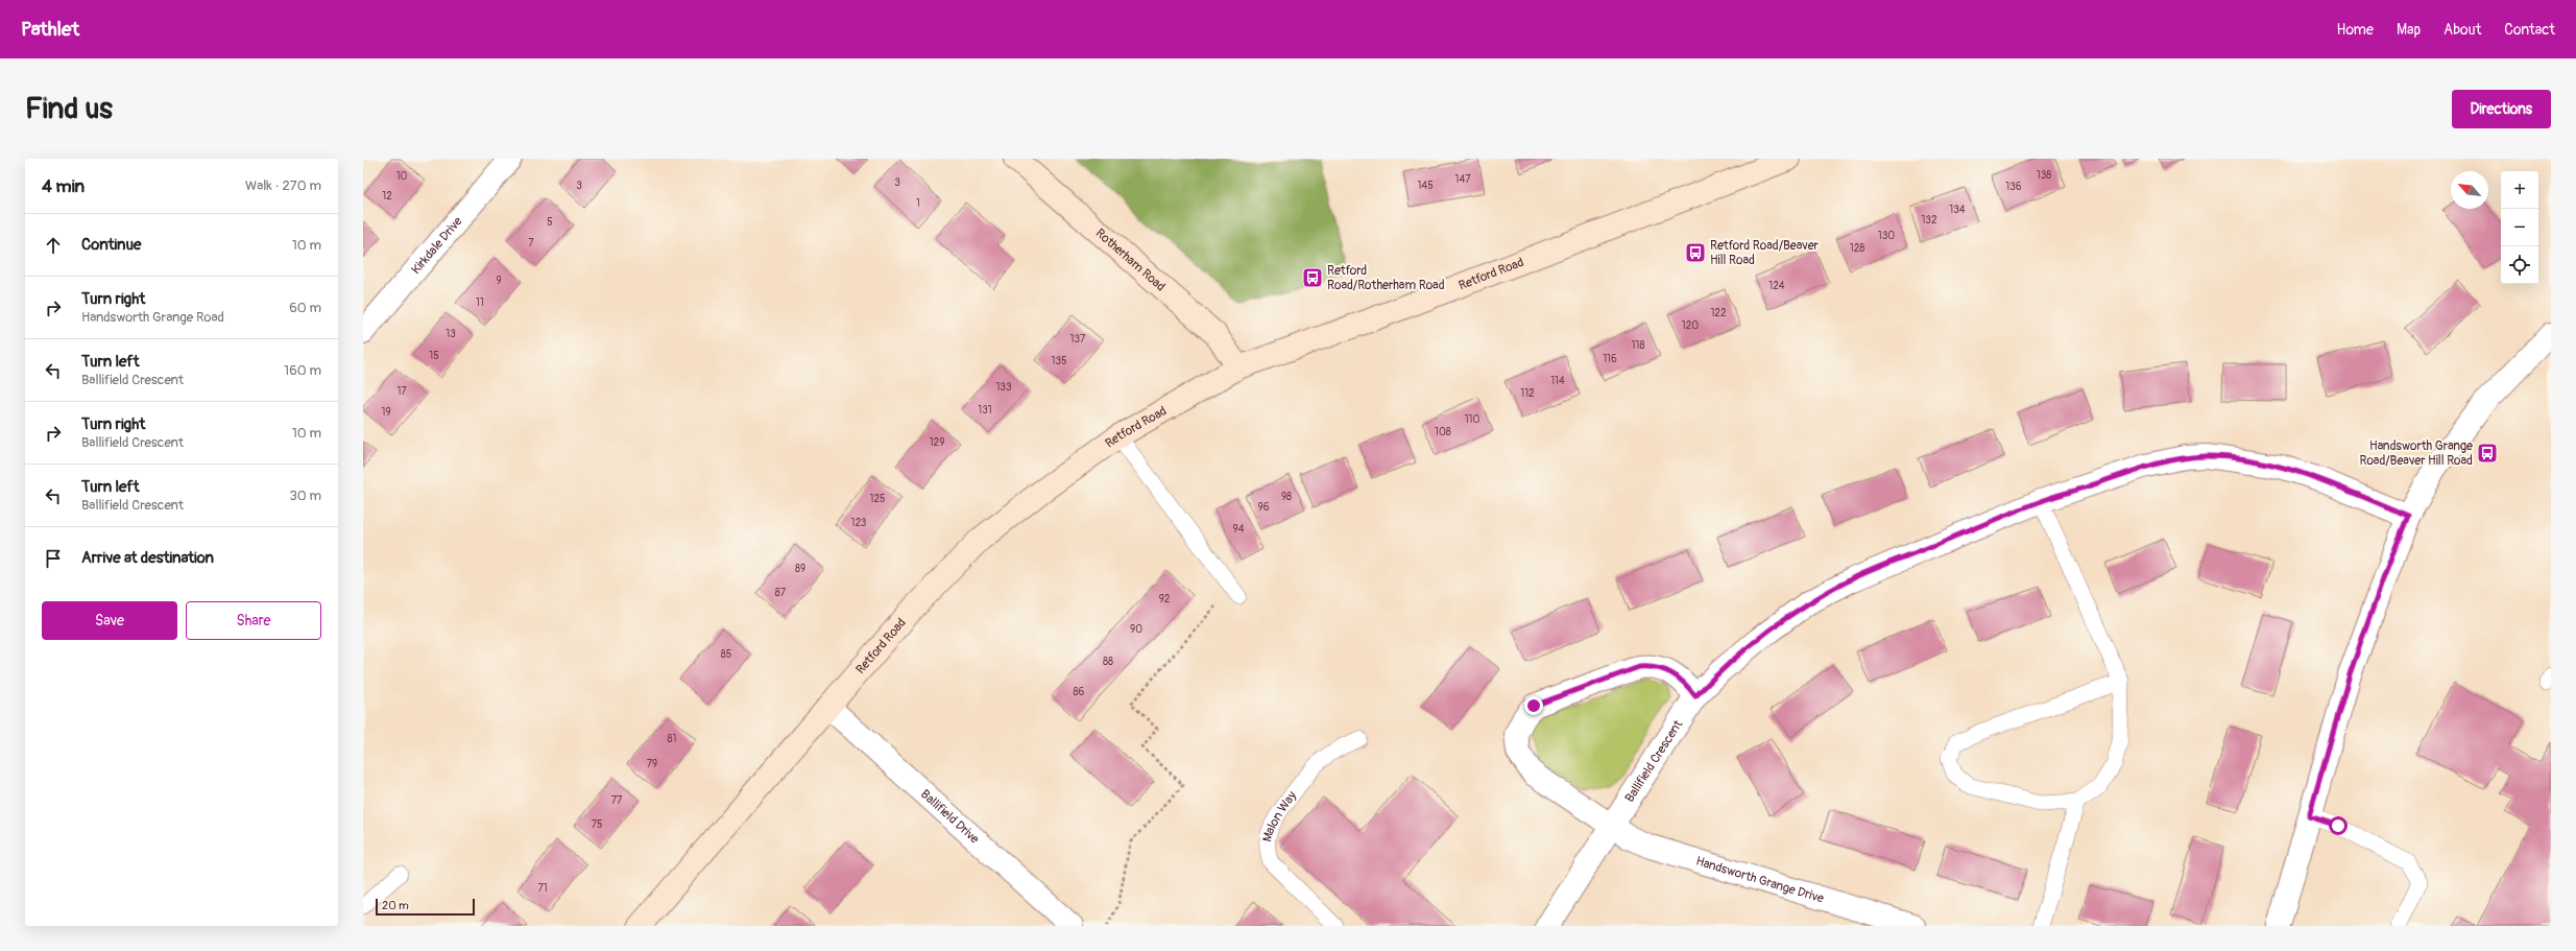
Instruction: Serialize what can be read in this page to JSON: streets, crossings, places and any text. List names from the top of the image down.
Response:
{
  "streets": {
    "main road": ["Rotherham Road", "Retford Road"],
    "street": [
      "Kirkdale Drive",
      "Ballifield Crescent",
      "Ballifield Drive",
      "Handsworth Grange Drive"
    ],
    "lane": ["Malon Way"]
  },
  "crossings": [
    ["Rotherham Road", "Retford Road"],
    ["Retford Road", "Ballifield Drive"],
    ["Ballifield Crescent", "Handsworth Grange Drive"]
  ],
  "places": {
    "bus stop": ["Retford Road/Beaver Hill Road", "Retford Road/Rotherham Road", "Handsworth Grange Road/Beaver Hill Road"]
  },
  "house_numbers": [
    "138",
    "10",
    "147",
    "3",
    "3",
    "145",
    "136",
    "12",
    "1",
    "134",
    "132",
    "5",
    "130",
    "7",
    "128",
    "9",
    "124",
    "11",
    "122",
    "120",
    "13",
    "137",
    "118",
    "15",
    "116",
    "135",
    "114",
    "133",
    "17",
    "112",
    "131",
    "19",
    "110",
    "108",
    "129",
    "98",
    "125",
    "96",
    "123",
    "94",
    "89",
    "87",
    "92",
    "90",
    "85",
    "88",
    "86",
    "81",
    "79",
    "77",
    "75",
    "71"
  ],
  "scale_bar": "20 m",
  "north": "top left",
  "page": {
    "header": "Pathlet",
    "nav": [
      "Home",
      "Map",
      "About",
      "Contact"
    ],
    "buttons": [
      "Directions",
      ["Save", "Share"]
    ],
    "title": "Find us",
    "heading": ["4 min", "Walk · 270 m"],
    "map_buttons": ["+", "−"],
    "list": [
      ["Continue", "10 m"],
      ["Turn right", "Handsworth Grange Road", "60 m"],
      ["Turn left", "Ballifield Crescent", "160 m"],
      ["Turn right", "Ballifield Crescent", "10 m"],
      ["Turn left", "Ballifield Crescent", "30 m"],
      "Arrive at destination"
    ],
    "scale": "20 m"
  }
}
